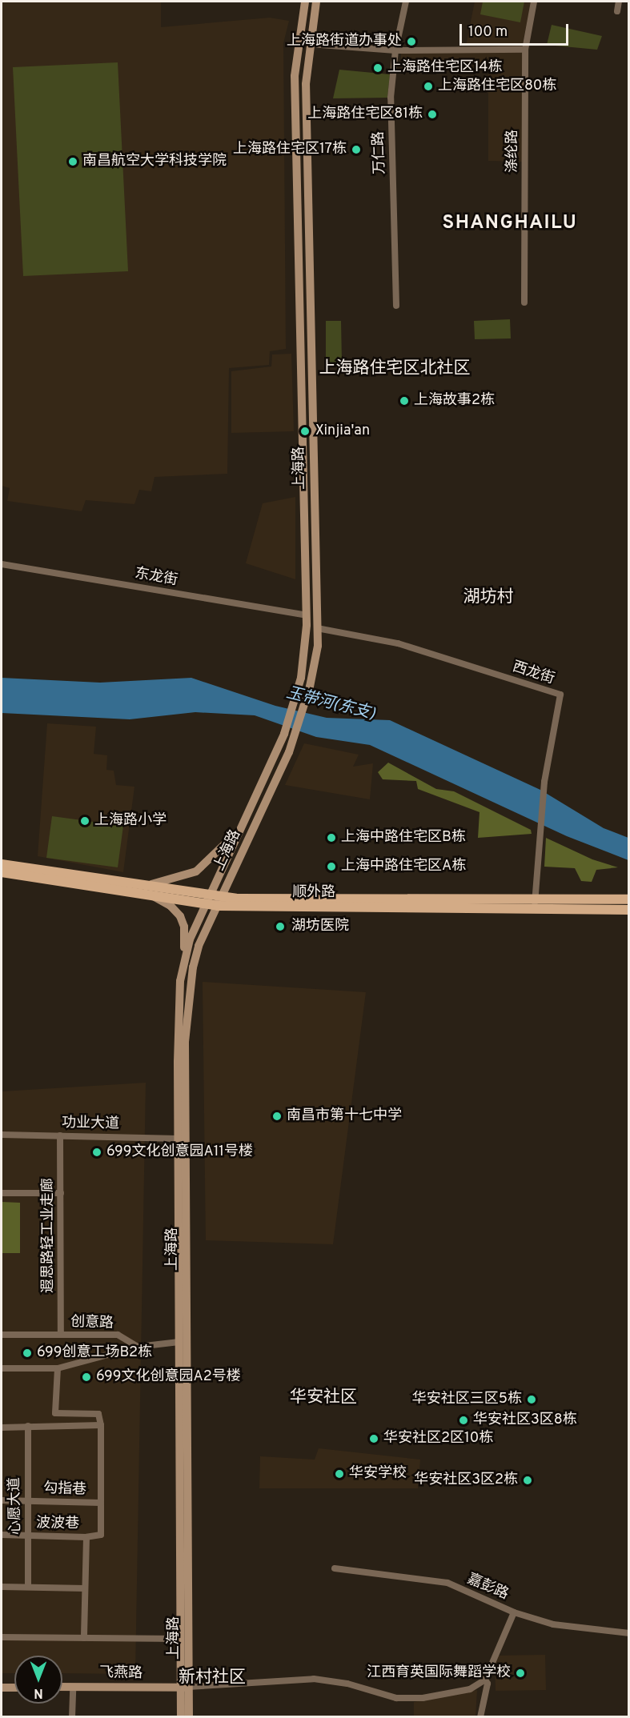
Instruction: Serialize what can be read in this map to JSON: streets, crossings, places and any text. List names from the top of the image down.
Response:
{
  "streets": {
    "main road": ["上海路", "顺外路", "飞燕路"],
    "street": [
      "涤纶路",
      "万仁路",
      "东龙街",
      "西龙街",
      "功业大道",
      "遐思路轻工业走廊",
      "创意路",
      "勾指巷",
      "心愿大道",
      "波波巷",
      "嘉彭路"
    ]
  },
  "crossings": [
    ["上海路", "东龙街"],
    ["上海路", "西龙街"],
    ["上海路", "顺外路"],
    ["上海路", "功业大道"],
    ["上海路", "飞燕路"],
    ["西龙街", "顺外路"],
    ["功业大道", "遐思路轻工业走廊"],
    ["遐思路轻工业走廊", "创意路"],
    ["勾指巷", "心愿大道"],
    ["心愿大道", "波波巷"]
  ],
  "districts": [
    "SHANGHAILU",
    "上海路住宅区北社区",
    "湖坊村",
    "华安社区",
    "新村社区"
  ],
  "water": ["玉带河(东支)"],
  "places": [
    "上海路街道办事处",
    "上海路住宅区14栋",
    "上海路住宅区80栋",
    "上海路住宅区81栋",
    "上海路住宅区17栋",
    "南昌航空大学科技学院",
    "上海故事2栋",
    "Xinjia'an",
    "上海路小学",
    "上海中路住宅区B栋",
    "上海中路住宅区A栋",
    "湖坊医院",
    "南昌市第十七中学",
    "699文化创意园A11号楼",
    "699创意工场B2栋",
    "699文化创意园A2号楼",
    "华安社区三区5栋",
    "华安社区3区8栋",
    "华安社区2区10栋",
    "华安学校",
    "华安社区3区2栋",
    "江西育英国际舞蹈学校"
  ],
  "scale_bar": "100 m",
  "north": "bottom"
}
